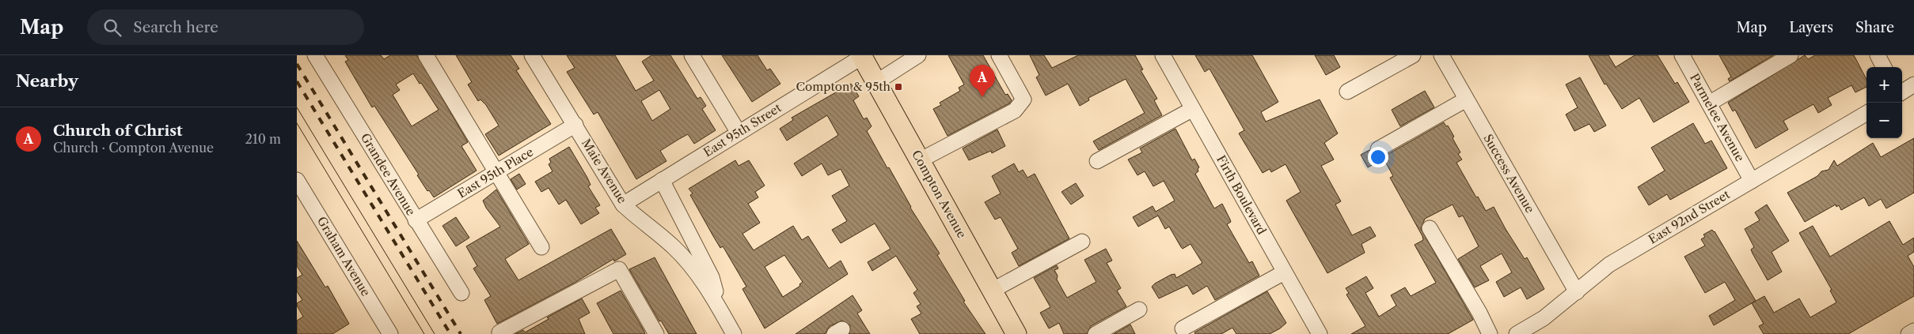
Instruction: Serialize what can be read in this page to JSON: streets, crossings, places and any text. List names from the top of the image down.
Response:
{
  "streets": {
    "main road": ["Compton Avenue"],
    "street": [
      "Parmelee Avenue",
      "East 95th Street",
      "Maie Avenue",
      "East 95th Place",
      "Success Avenue",
      "Grandee Avenue",
      "Firth Boulevard",
      "East 92nd Street",
      "Graham Avenue"
    ]
  },
  "crossings": [
    ["Parmelee Avenue", "East 92nd Street"],
    ["East 95th Street", "Maie Avenue"],
    ["East 95th Street", "Compton Avenue"],
    ["Maie Avenue", "East 95th Place"],
    ["East 95th Place", "Grandee Avenue"],
    ["Success Avenue", "East 92nd Street"]
  ],
  "places": {
    "transit": ["Compton & 95th"]
  },
  "page": {
    "header": "Map",
    "search": "Search here",
    "nav": ["Map", "Layers", "Share"],
    "heading": "Nearby",
    "pins": "A",
    "map_buttons": ["+", "−"],
    "list": [
      {
        "mark": "A",
        "name": "Church of Christ",
        "note": "Church · Compton Avenue",
        "value": "210 m"
      }
    ]
  }
}
